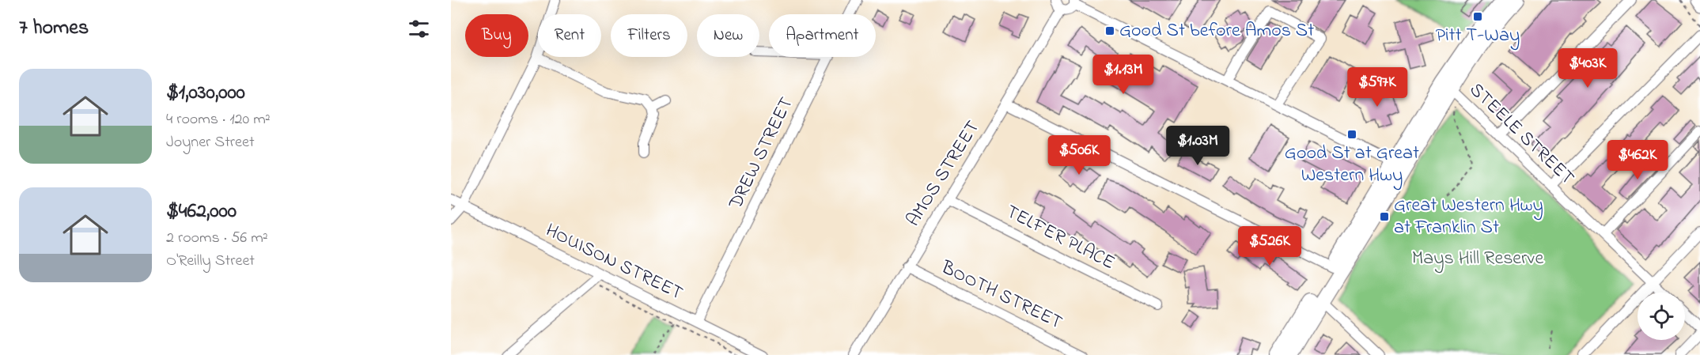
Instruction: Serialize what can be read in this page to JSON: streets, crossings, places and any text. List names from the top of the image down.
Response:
{
  "streets": {
    "street": [
      "STEELE STREET",
      "DREW STREET",
      "AMOS STREET",
      "TELFER PLACE",
      "HOUISON STREET",
      "BOOTH STREET"
    ]
  },
  "crossings": [
    ["DREW STREET", "HOUISON STREET"],
    ["AMOS STREET", "TELFER PLACE"],
    ["AMOS STREET", "BOOTH STREET"]
  ],
  "parks": ["Mays Hill Reserve"],
  "places": {
    "transit": [
      "Pitt T-Way",
      "Good St before Amos St",
      "Good St at Great Western Hwy",
      "Great Western Hwy at Franklin St"
    ]
  },
  "page": {
    "heading": "7 homes",
    "chip": [
      "Buy",
      "Rent",
      "Filters",
      "New",
      "Apartment"
    ],
    "price": [
      "$403K",
      "$1.13M",
      "$597K",
      "$1.03M",
      "$506K",
      "$462K",
      "$526K"
    ],
    "list": [
      {
        "name": "$1,030,000",
        "note": "4 rooms · 120 m² · Joyner Street"
      },
      {
        "name": "$462,000",
        "note": "2 rooms · 56 m² · O'Reilly Street"
      }
    ]
  }
}
